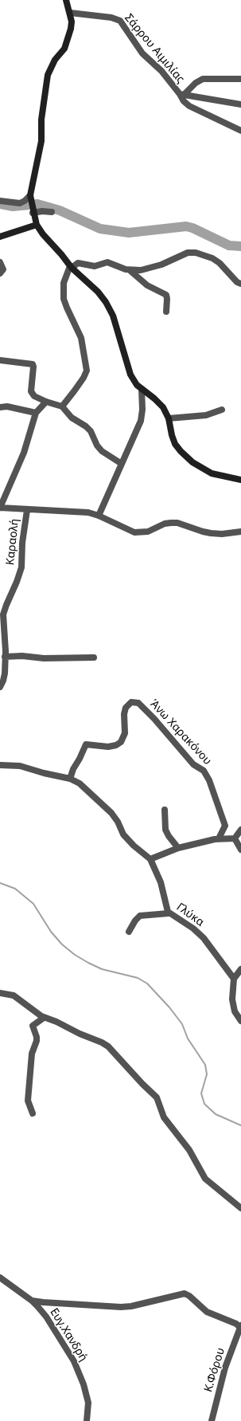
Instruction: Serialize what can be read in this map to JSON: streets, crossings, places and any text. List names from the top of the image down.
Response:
{
  "streets": {
    "street": [
      "Σάρρου Αιμιλίας",
      "Καραολή",
      "Άνω Χαρακόνου",
      "Γλύκα",
      "Ευγ.Χανδρή",
      "Κ.Φόρου"
    ]
  }
}
